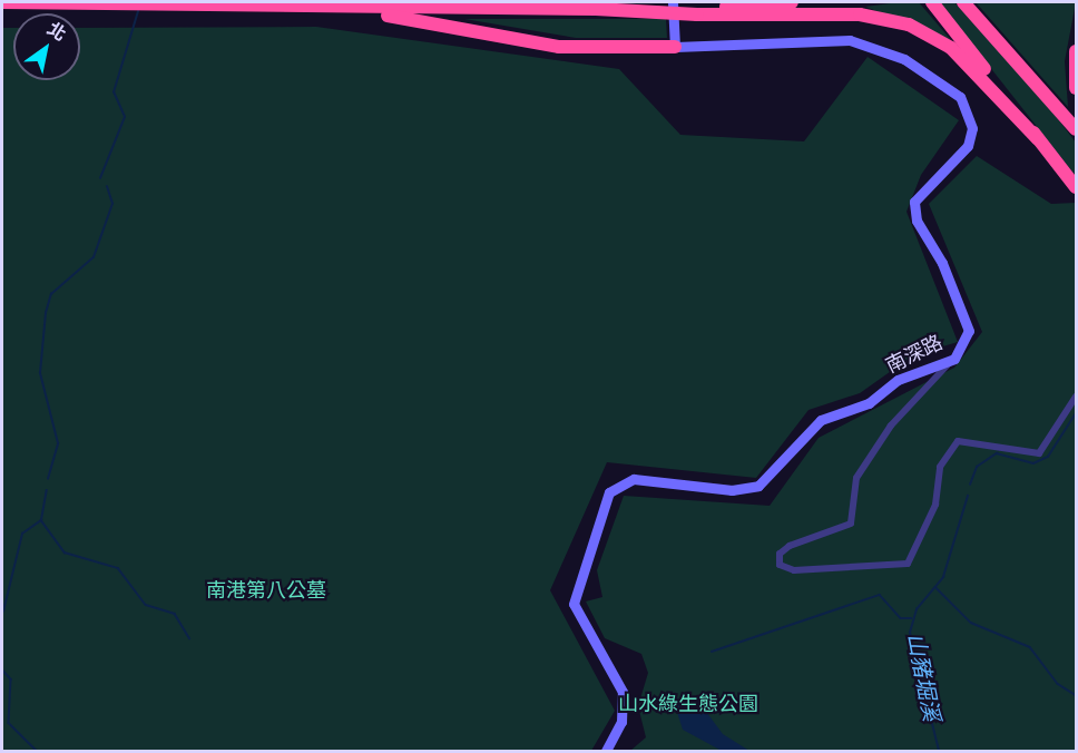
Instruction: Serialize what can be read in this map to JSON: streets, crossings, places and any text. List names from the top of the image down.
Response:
{
  "streets": {
    "main road": ["南深路"]
  },
  "water": ["山豬堀溪"],
  "parks": ["南港第八公墓", "山水綠生態公園"],
  "north": "top right"
}
